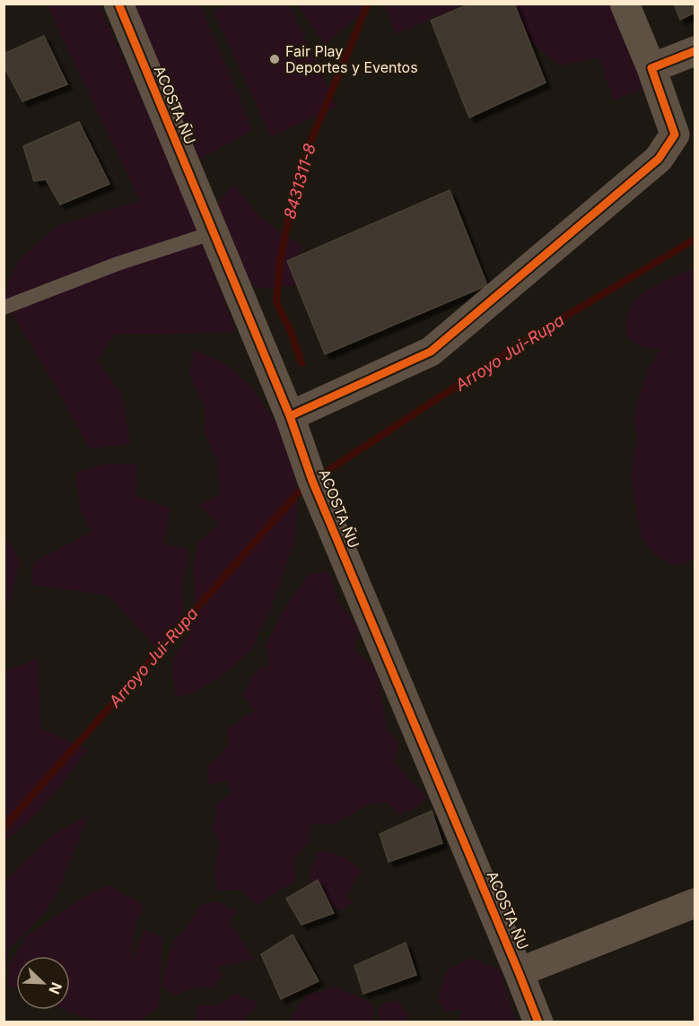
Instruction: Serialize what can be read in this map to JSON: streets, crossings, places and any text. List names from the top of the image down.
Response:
{
  "streets": {
    "street": ["ACOSTA ÑU"]
  },
  "water": ["8431311-8", "Arroyo Jui-Rupa"],
  "places": ["Fair Play Deportes y Eventos"],
  "north": "bottom right"
}
